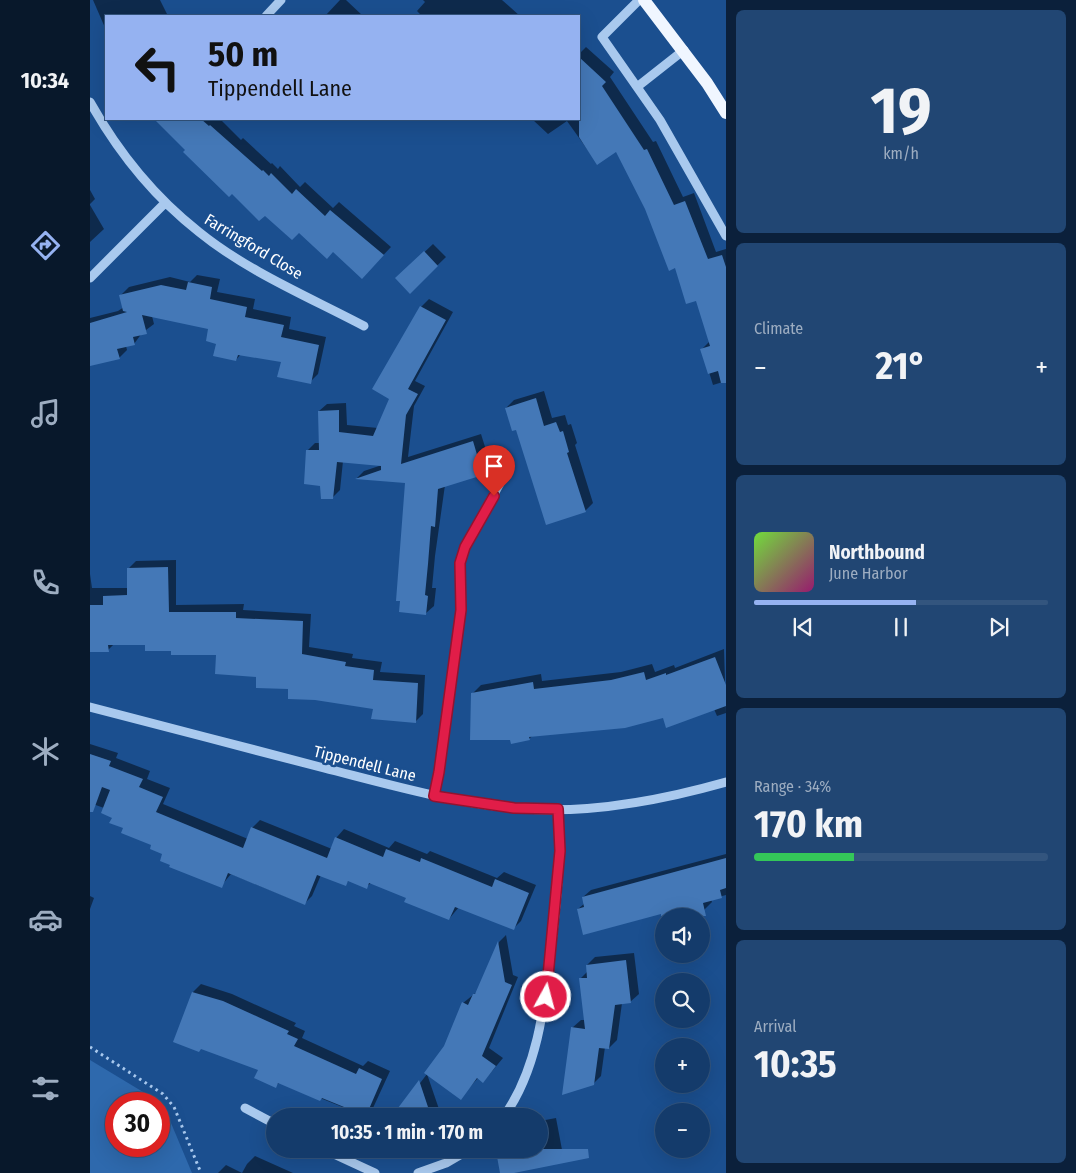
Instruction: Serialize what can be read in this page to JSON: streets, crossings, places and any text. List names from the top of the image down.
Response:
{
  "streets": {
    "street": ["Farringford Close", "Tippendell Lane"]
  },
  "page": {
    "tabs": "10:34",
    "tile": [
      ["19", "km/h"],
      "Climate",
      ["Range · 34%", "170 km"],
      ["Arrival", "10:35"]
    ],
    "turn": ["50 m", "Tippendell Lane"],
    "heat": ["−", "21°", "+"],
    "song": ["Northbound", "June Harbor"],
    "map_buttons": ["+", "−"],
    "limit": "30",
    "trip": "10:35 · 1 min · 170 m"
  }
}
